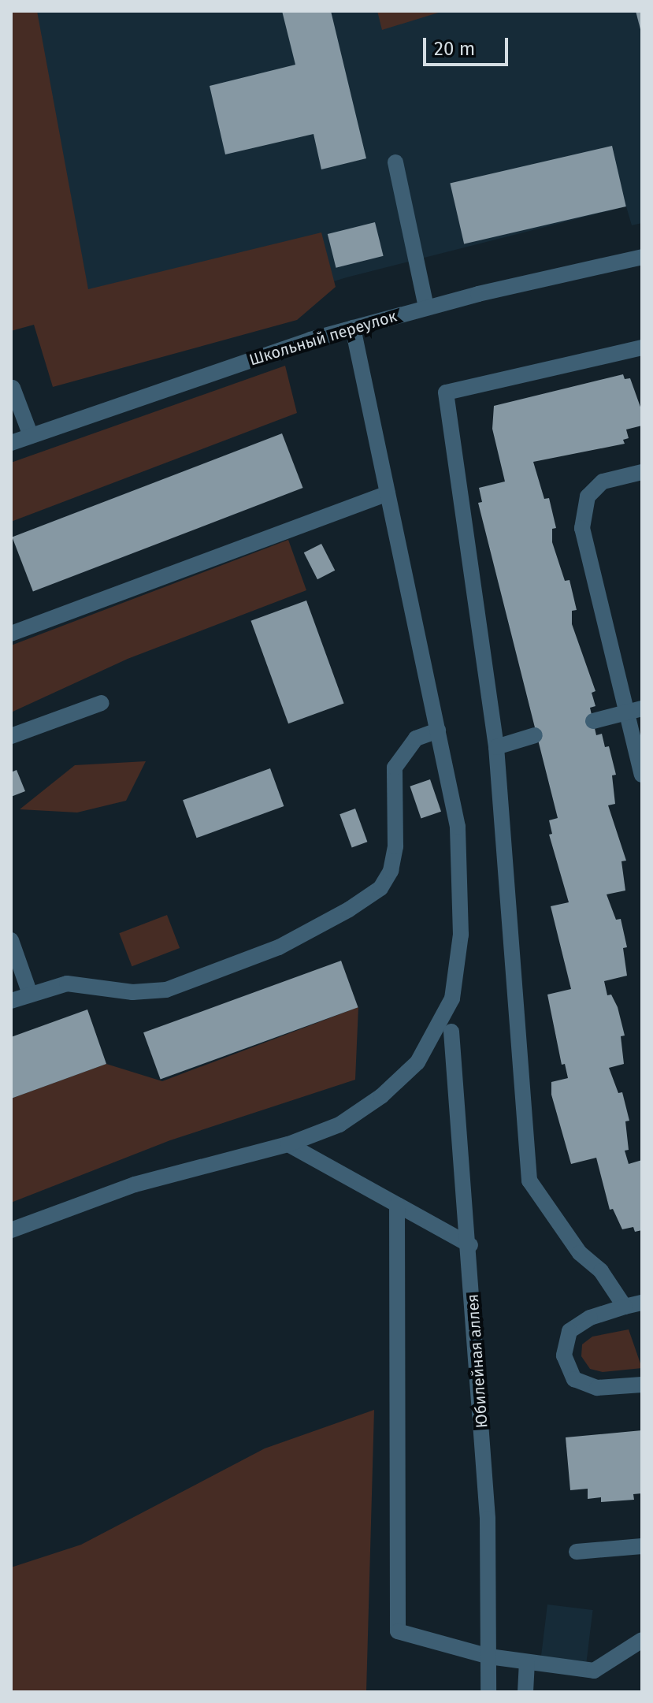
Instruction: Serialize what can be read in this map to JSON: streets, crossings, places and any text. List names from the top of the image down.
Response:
{
  "streets": {
    "street": ["Школьный переулок", "Юбилейная аллея"]
  },
  "scale_bar": "20 m"
}
